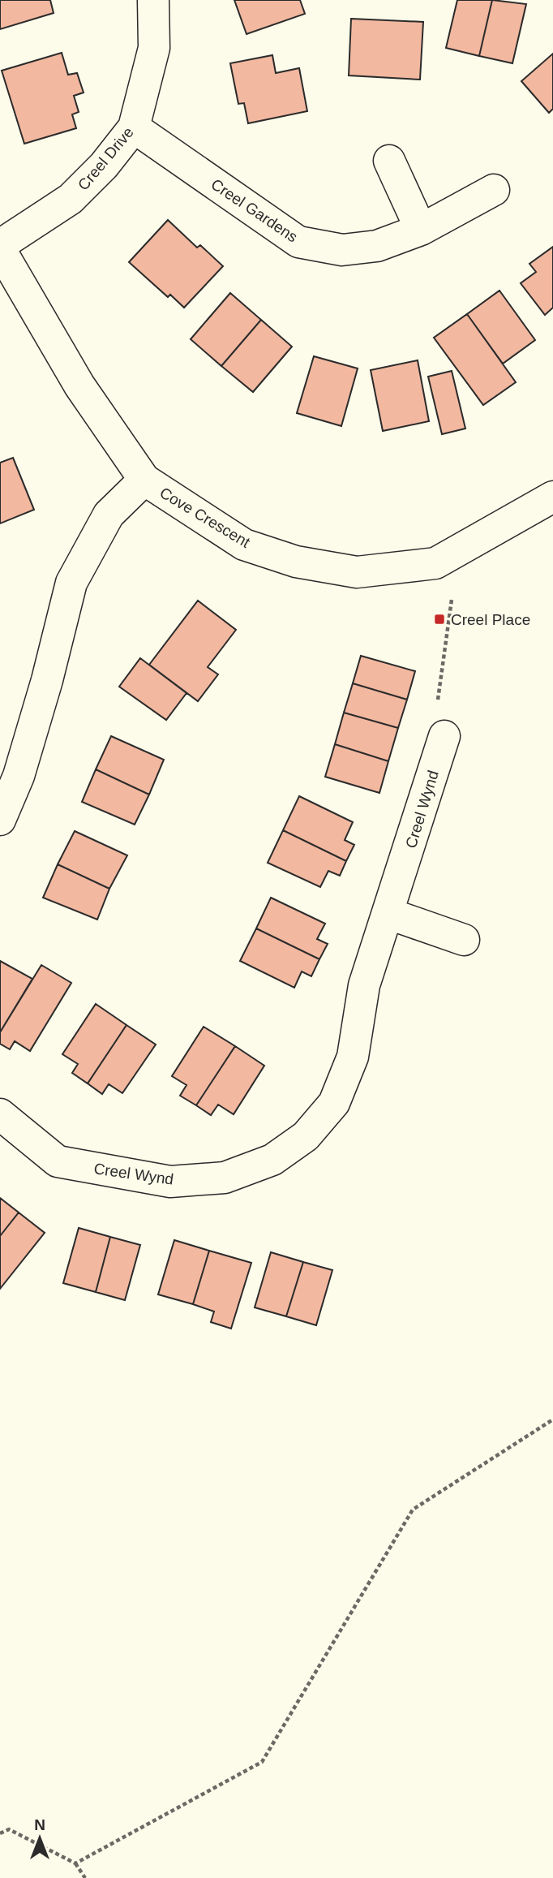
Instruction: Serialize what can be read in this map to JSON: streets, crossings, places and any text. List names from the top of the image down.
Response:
{
  "streets": {
    "street": [
      "Creel Drive",
      "Creel Gardens",
      "Cove Crescent",
      "Creel Wynd"
    ]
  },
  "crossings": [
    ["Creel Drive", "Creel Gardens"],
    ["Creel Drive", "Cove Crescent"]
  ],
  "places": {
    "transit": ["Creel Place"]
  },
  "north": "top"
}
